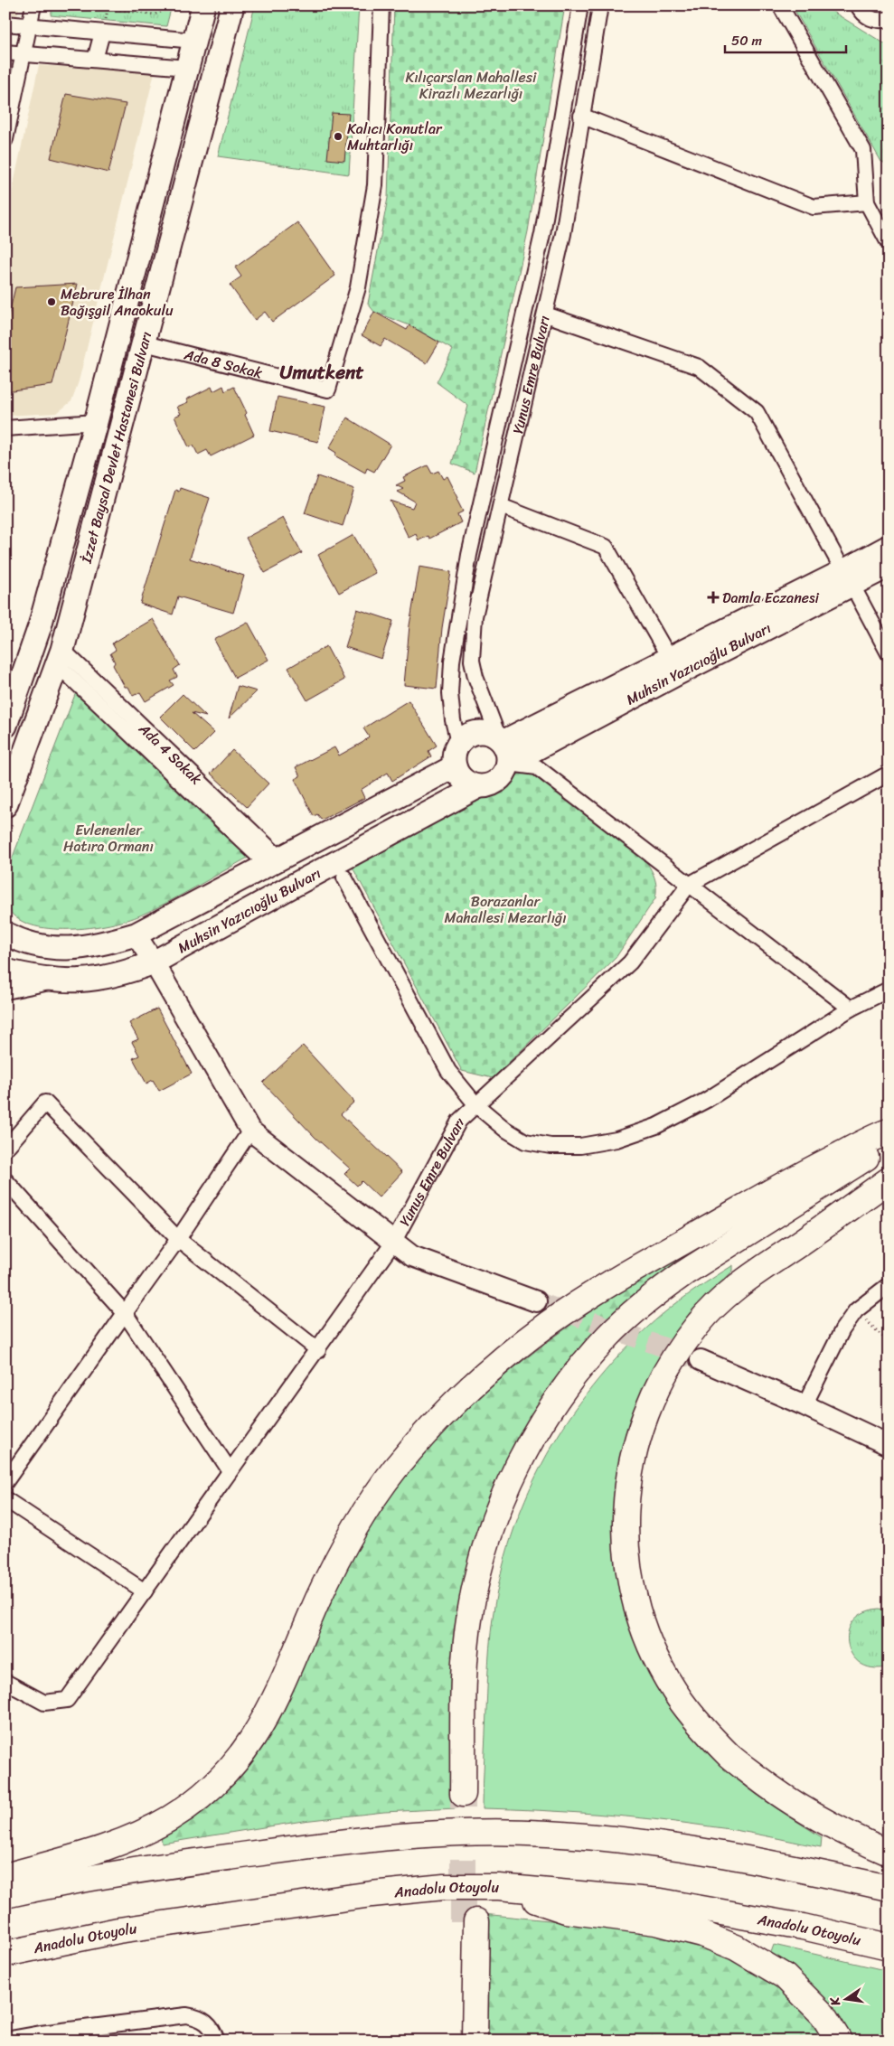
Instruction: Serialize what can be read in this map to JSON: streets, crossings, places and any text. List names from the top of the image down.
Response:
{
  "streets": {
    "highway": ["Anadolu Otoyolu"],
    "main road": ["İzzet Baysal Devlet Hastanesi Bulvarı", "Muhsin Yazıcıoğlu Bulvarı"],
    "street": ["Ada 8 Sokak", "Yunus Emre Bulvarı", "Ada 4 Sokak"]
  },
  "crossings": [
    ["Ada 8 Sokak", "İzzet Baysal Devlet Hastanesi Bulvarı"],
    ["Yunus Emre Bulvarı", "Muhsin Yazıcıoğlu Bulvarı"],
    ["İzzet Baysal Devlet Hastanesi Bulvarı", "Ada 4 Sokak"],
    ["Muhsin Yazıcıoğlu Bulvarı", "Ada 4 Sokak"]
  ],
  "districts": ["Umutkent"],
  "parks": ["Kılıçarslan Mahallesi Kirazlı Mezarlığı", "Evlenenler Hatıra Ormanı", "Borazanlar Mahallesi Mezarlığı"],
  "places": {
    "other": ["Kalıcı Konutlar Muhtarlığı", "Mebrure İlhan Bağışgil Anaokulu"],
    "health": ["Damla Eczanesi"]
  },
  "scale_bar": "50 m",
  "north": "left"
}
